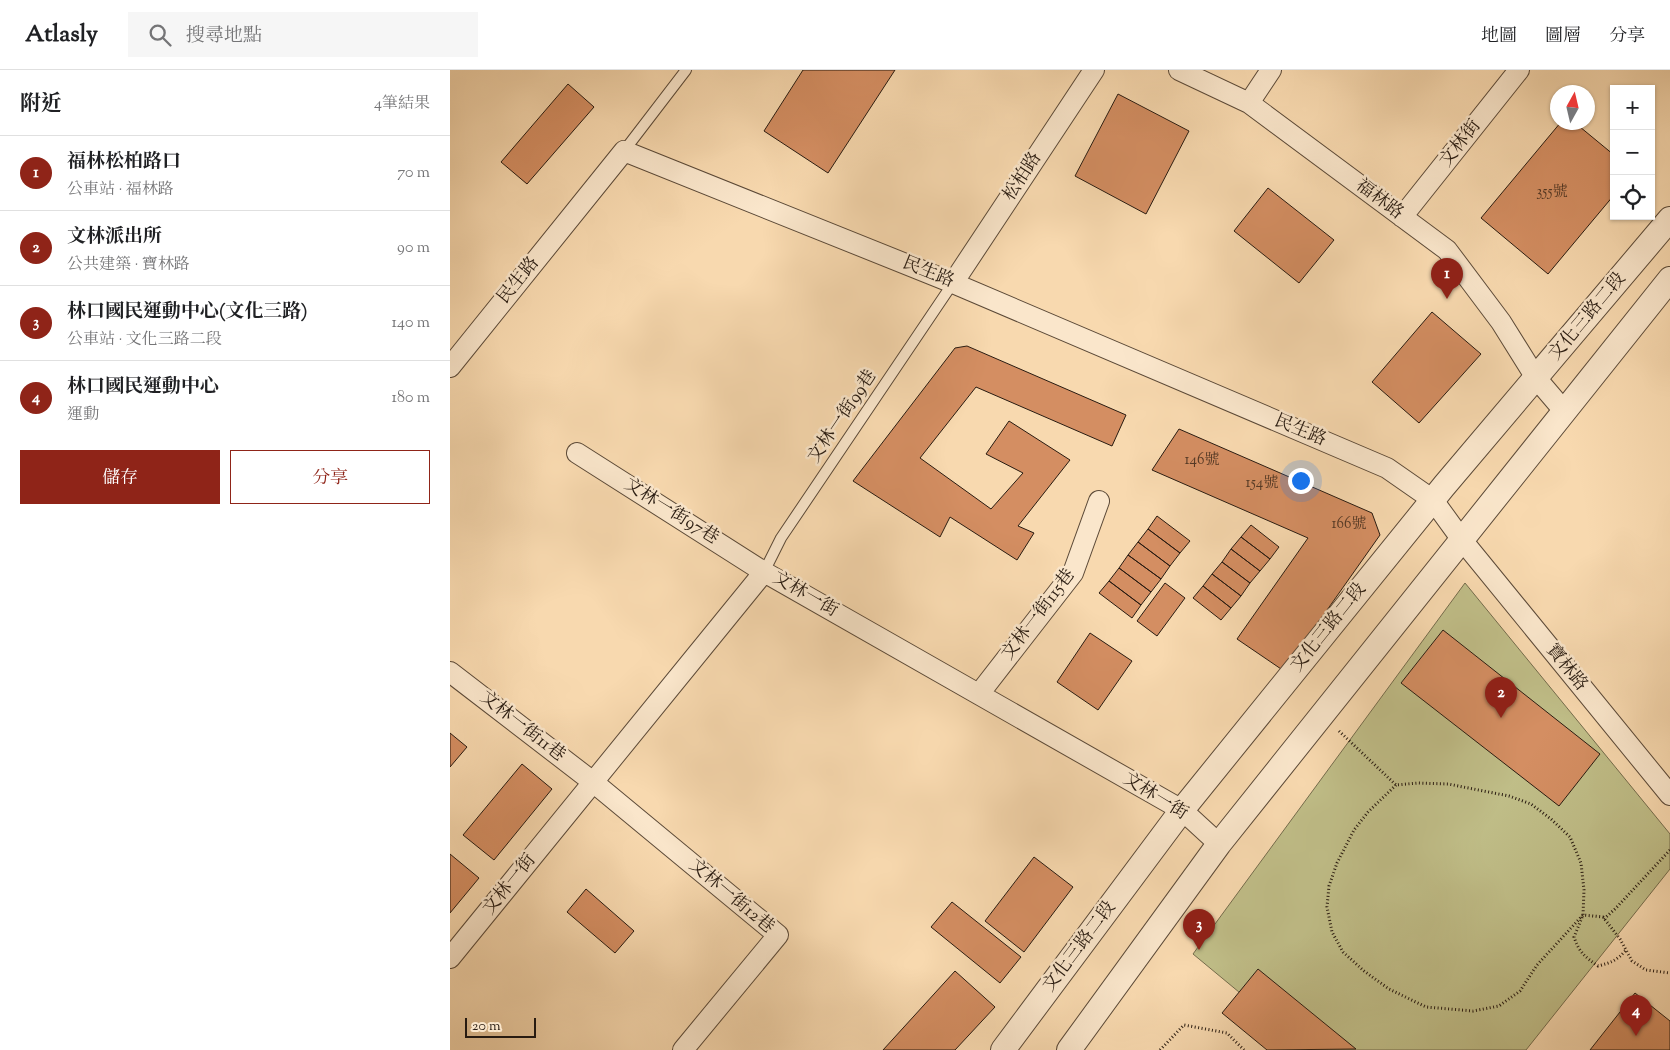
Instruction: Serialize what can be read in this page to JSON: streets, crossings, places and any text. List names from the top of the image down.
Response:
{
  "streets": {
    "street": [
      "文林街",
      "松柏路",
      "福林路",
      "民生路",
      "文化三路二段",
      "文林一街97巷",
      "文林一街",
      "文林一街115巷",
      "寶林路",
      "文林一街11巷",
      "文林一街12巷"
    ],
    "lane": ["文林一街99巷"]
  },
  "crossings": [
    ["文林街", "福林路"],
    ["松柏路", "民生路"],
    ["松柏路", "文林一街99巷"],
    ["福林路", "文化三路二段"],
    ["民生路", "文化三路二段"],
    ["民生路", "文林一街99巷"],
    ["民生路", "寶林路"],
    ["文化三路二段", "文林一街"],
    ["文林一街99巷", "文林一街97巷"],
    ["文林一街99巷", "文林一街"],
    ["文林一街97巷", "文林一街"],
    ["文林一街", "文林一街115巷"],
    ["文林一街", "文林一街11巷"],
    ["文林一街", "文林一街12巷"],
    ["文林一街11巷", "文林一街12巷"]
  ],
  "house_numbers": [
    "355號",
    "146號",
    "154號",
    "166號"
  ],
  "scale_bar": "20 m",
  "north": "top",
  "page": {
    "header": "Atlasly",
    "search": "搜尋地點",
    "nav": ["地圖", "圖層", "分享"],
    "heading": ["附近", "4筆結果"],
    "map_buttons": ["+", "−"],
    "list": [
      {
        "mark": "1",
        "name": "福林松柏路口",
        "note": "公車站 · 福林路",
        "value": "70 m"
      },
      {
        "mark": "2",
        "name": "文林派出所",
        "note": "公共建築 · 寶林路",
        "value": "90 m"
      },
      {
        "mark": "3",
        "name": "林口國民運動中心(文化三路)",
        "note": "公車站 · 文化三路二段",
        "value": "140 m"
      },
      {
        "mark": "4",
        "name": "林口國民運動中心",
        "note": "運動",
        "value": "180 m"
      }
    ],
    "pins": [
      "1",
      "2",
      "3",
      "4"
    ],
    "buttons": ["儲存", "分享"],
    "scale": "20 m"
  }
}
